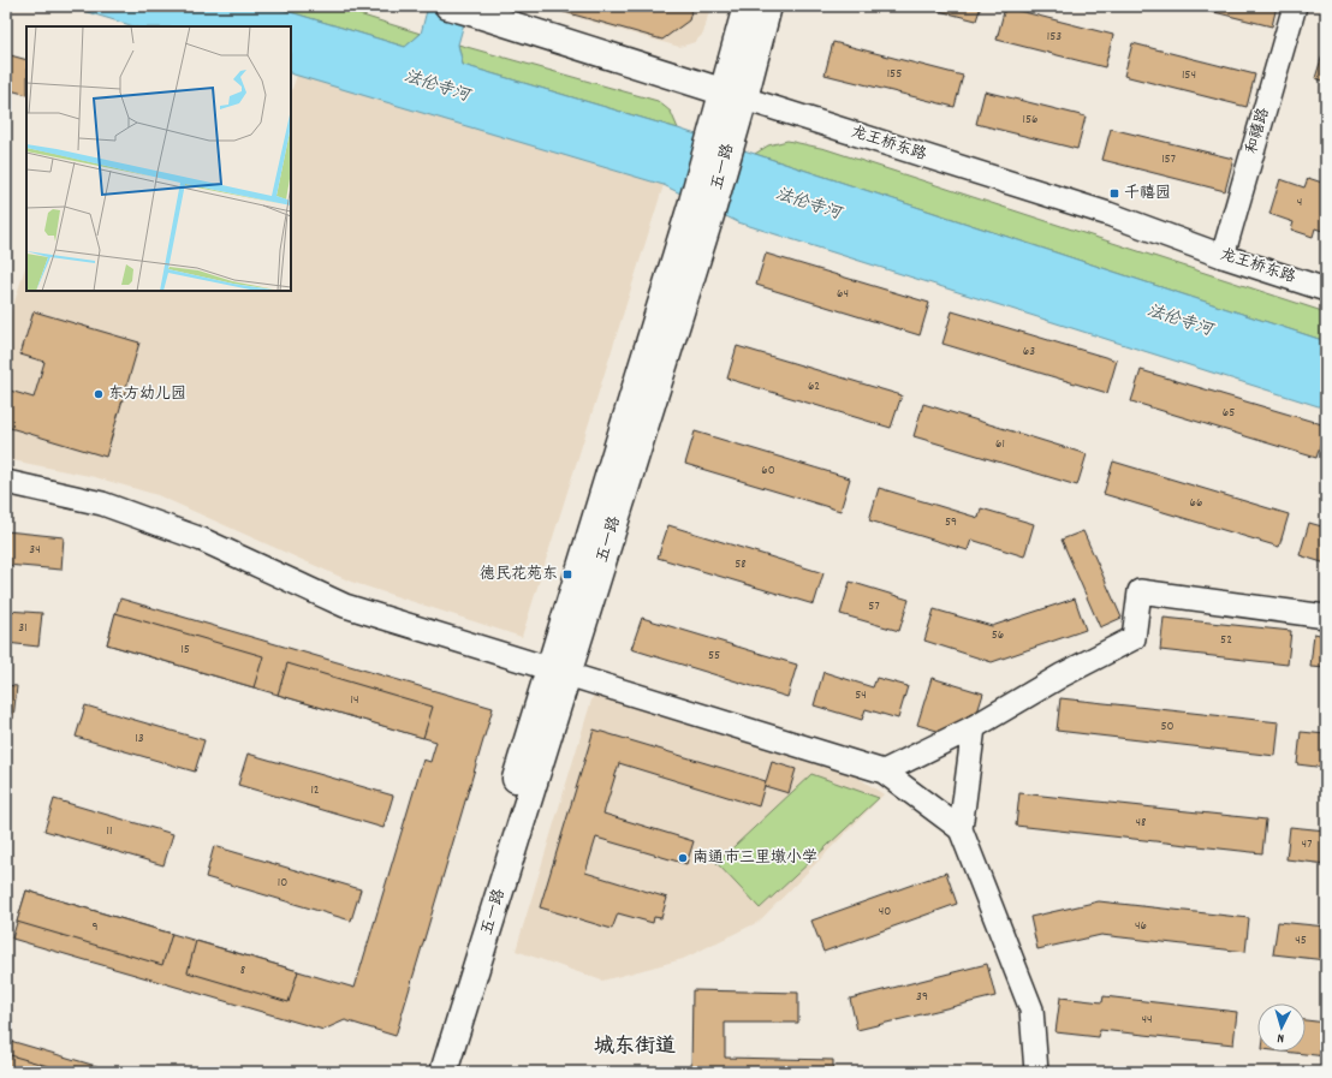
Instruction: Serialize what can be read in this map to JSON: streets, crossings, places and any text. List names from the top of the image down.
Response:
{
  "streets": {
    "main road": ["龙王桥东路", "五一路"],
    "street": ["和禧路"]
  },
  "crossings": [
    ["和禧路", "龙王桥东路"],
    ["龙王桥东路", "五一路"]
  ],
  "districts": ["城东街道"],
  "water": ["法伦寺河"],
  "places": {
    "transit": ["千禧园", "德民花苑东"],
    "other": ["东方幼儿园", "南通市三里墩小学"]
  },
  "house_numbers": [
    "153",
    "155",
    "154",
    "156",
    "157",
    "4",
    "64",
    "63",
    "62",
    "65",
    "61",
    "60",
    "66",
    "59",
    "34",
    "58",
    "57",
    "31",
    "56",
    "52",
    "15",
    "55",
    "54",
    "14",
    "50",
    "13",
    "12",
    "48",
    "11",
    "47",
    "10",
    "40",
    "46",
    "9",
    "45",
    "8",
    "39",
    "44"
  ],
  "north": "bottom"
}
